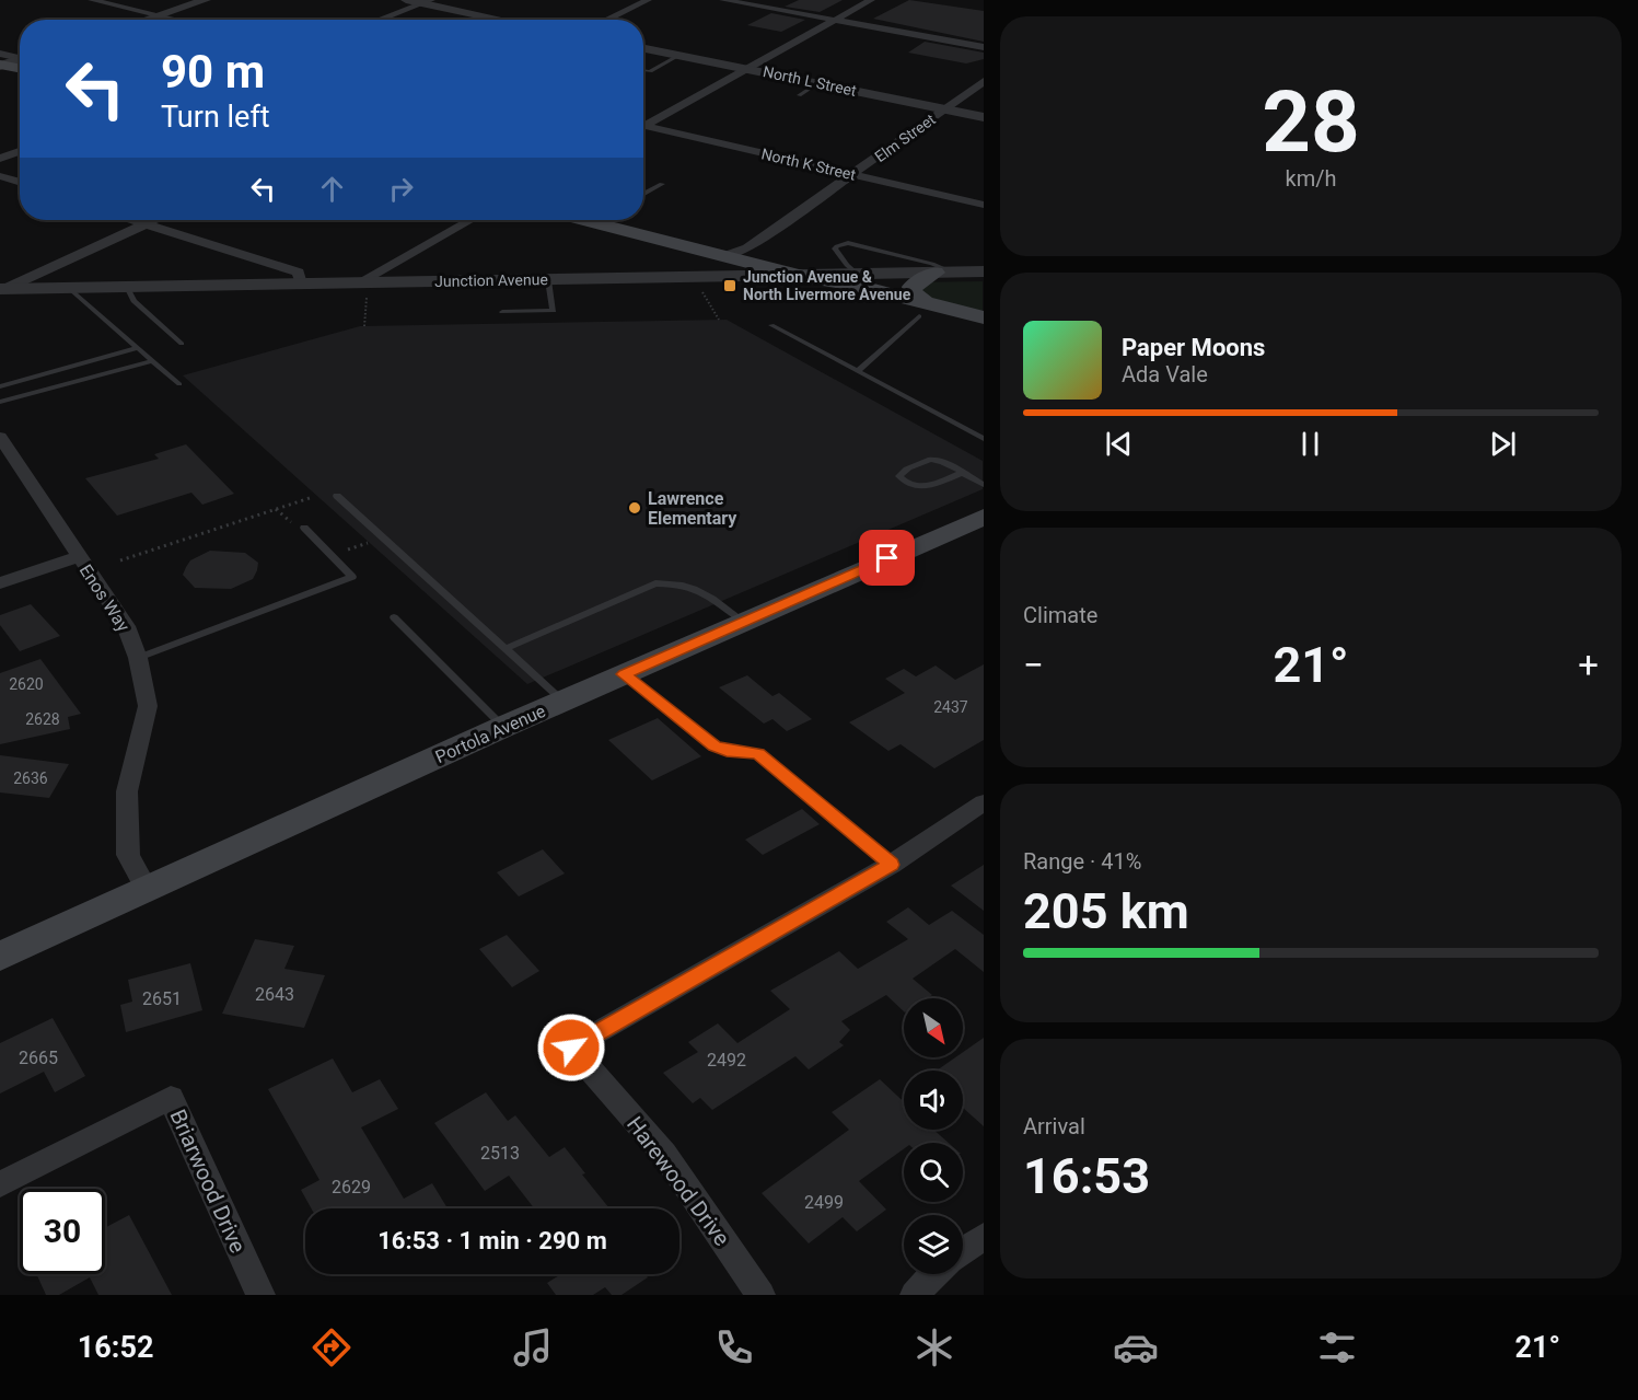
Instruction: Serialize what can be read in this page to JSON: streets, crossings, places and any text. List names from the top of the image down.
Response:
{
  "streets": {
    "main road": ["Portola Avenue"],
    "street": [
      "North L Street",
      "Elm Street",
      "North K Street",
      "Junction Avenue",
      "Enos Way",
      "Briarwood Drive",
      "Harewood Drive"
    ]
  },
  "crossings": [
    ["North L Street", "Elm Street"],
    ["Elm Street", "North K Street"],
    ["Enos Way", "Portola Avenue"]
  ],
  "places": {
    "transit": ["Junction Avenue & North Livermore Avenue"],
    "other": ["Lawrence Elementary"]
  },
  "house_numbers": [
    "2620",
    "2437",
    "2628",
    "2636",
    "2643",
    "2651",
    "2665",
    "2492",
    "2513",
    "2629",
    "2499"
  ],
  "north": "bottom right",
  "page": {
    "tile": [
      ["28", "km/h"],
      "Climate",
      ["Range · 41%", "205 km"],
      ["Arrival", "16:53"]
    ],
    "turn": ["90 m", "Turn left"],
    "song": ["Paper Moons", "Ada Vale"],
    "heat": ["−", "21°", "+"],
    "limit": "30",
    "trip": "16:53 · 1 min · 290 m",
    "tabs": ["16:52", "21°"]
  }
}
